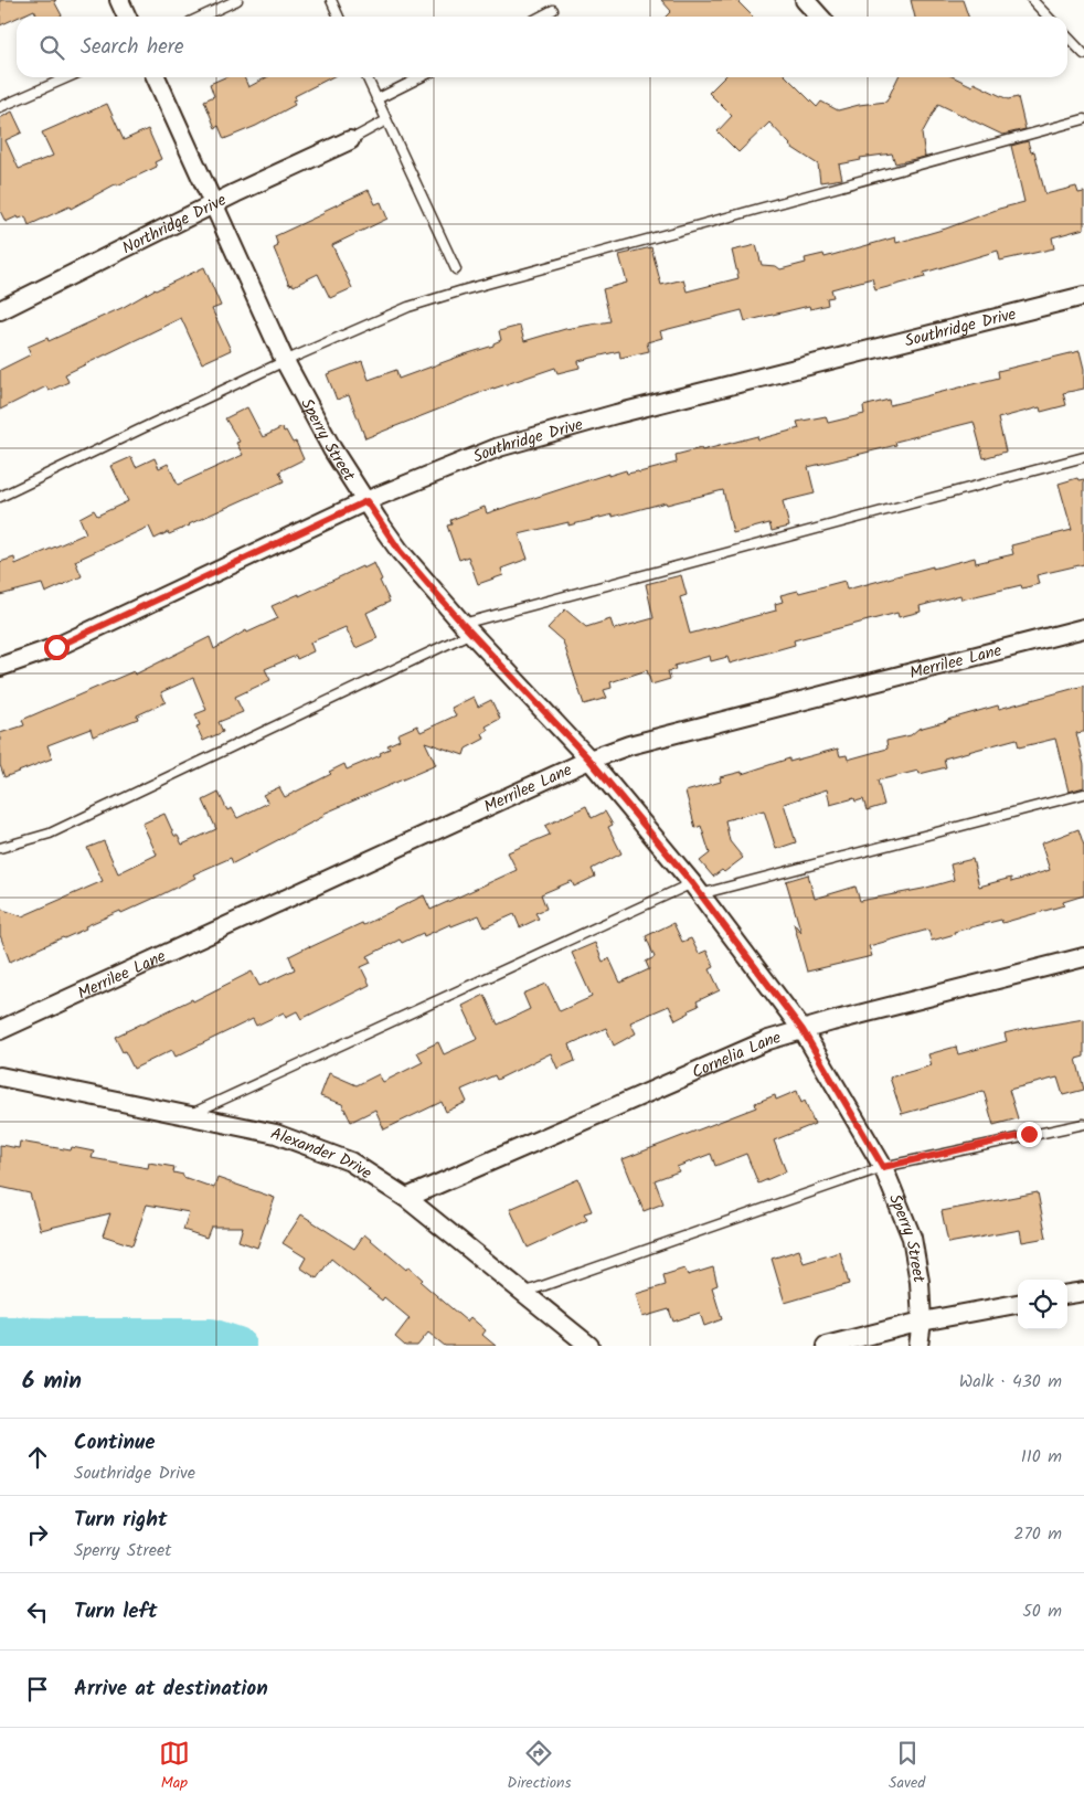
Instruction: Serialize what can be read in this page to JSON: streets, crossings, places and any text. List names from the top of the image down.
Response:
{
  "streets": {
    "street": [
      "Northridge Drive",
      "Southridge Drive",
      "Sperry Street",
      "Merrilee Lane",
      "Cornelia Lane",
      "Alexander Drive"
    ]
  },
  "crossings": [
    ["Northridge Drive", "Sperry Street"],
    ["Southridge Drive", "Sperry Street"],
    ["Sperry Street", "Merrilee Lane"],
    ["Sperry Street", "Cornelia Lane"],
    ["Cornelia Lane", "Alexander Drive"]
  ],
  "page": {
    "search": "Search here",
    "heading": ["6 min", "Walk · 430 m"],
    "list": [
      ["Continue", "Southridge Drive", "110 m"],
      ["Turn right", "Sperry Street", "270 m"],
      ["Turn left", "50 m"],
      "Arrive at destination"
    ],
    "nav": ["Map", "Directions", "Saved"]
  }
}
